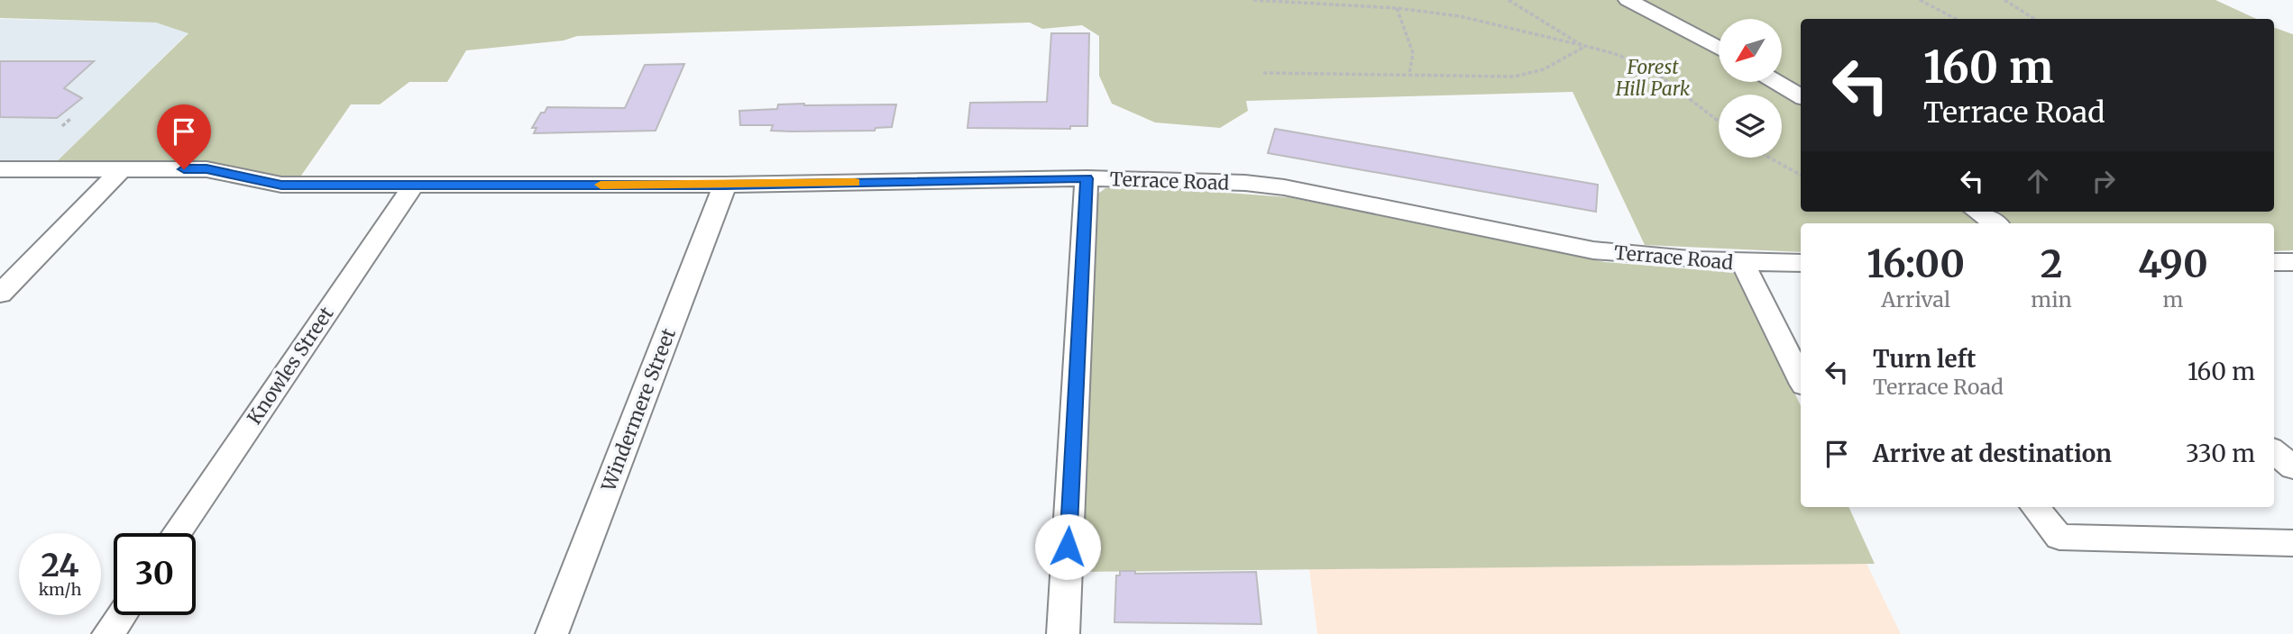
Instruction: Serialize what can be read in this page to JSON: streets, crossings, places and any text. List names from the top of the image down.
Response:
{
  "streets": {
    "street": ["Terrace Road", "Knowles Street", "Windermere Street"]
  },
  "crossings": [
    ["Terrace Road", "Knowles Street"],
    ["Terrace Road", "Windermere Street"]
  ],
  "parks": ["Forest Hill Park"],
  "north": "bottom left",
  "page": {
    "turn": ["160 m", "Terrace Road"],
    "eta": [
      "16:00",
      "Arrival",
      "2",
      "min",
      "490",
      "m"
    ],
    "list": [
      {
        "name": "Turn left",
        "note": "Terrace Road",
        "value": "160 m"
      },
      {
        "name": "Arrive at destination",
        "value": "330 m"
      }
    ],
    "speed": "24 km/h",
    "limit": "30"
  }
}
